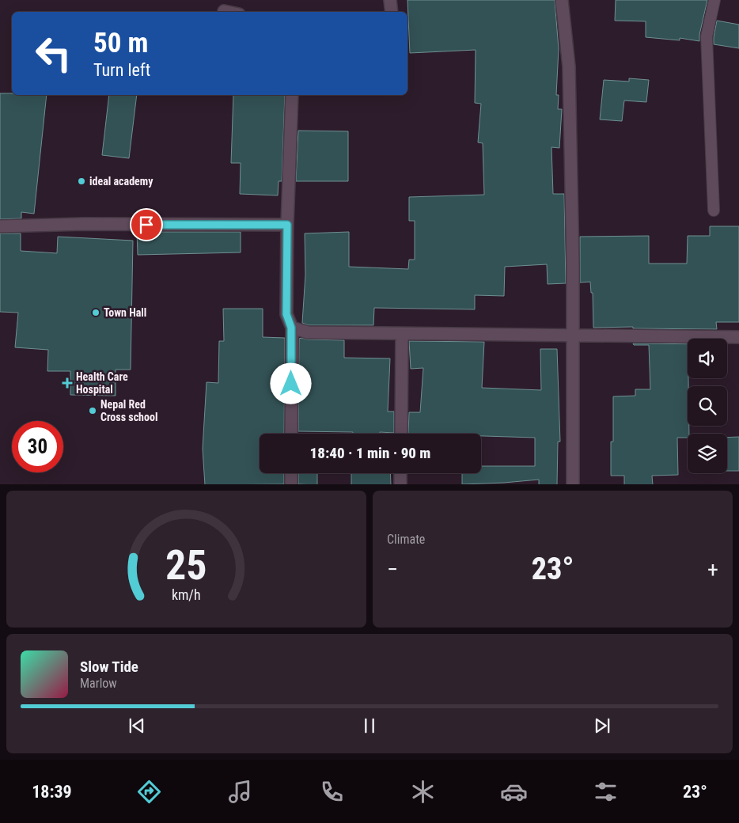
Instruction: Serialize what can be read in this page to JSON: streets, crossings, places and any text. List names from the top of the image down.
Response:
{
  "places": {
    "other": ["ideal academy", "Town Hall", "Nepal Red Cross school"],
    "health": ["Health Care Hospital"]
  },
  "page": {
    "turn": ["50 m", "Turn left"],
    "limit": "30",
    "trip": "18:40 · 1 min · 90 m",
    "tile": "Climate",
    "heat": ["−", "23°", "+"],
    "song": ["Slow Tide", "Marlow"],
    "tabs": ["18:39", "23°"],
    "gauge": ["25", "km/h"]
  }
}
